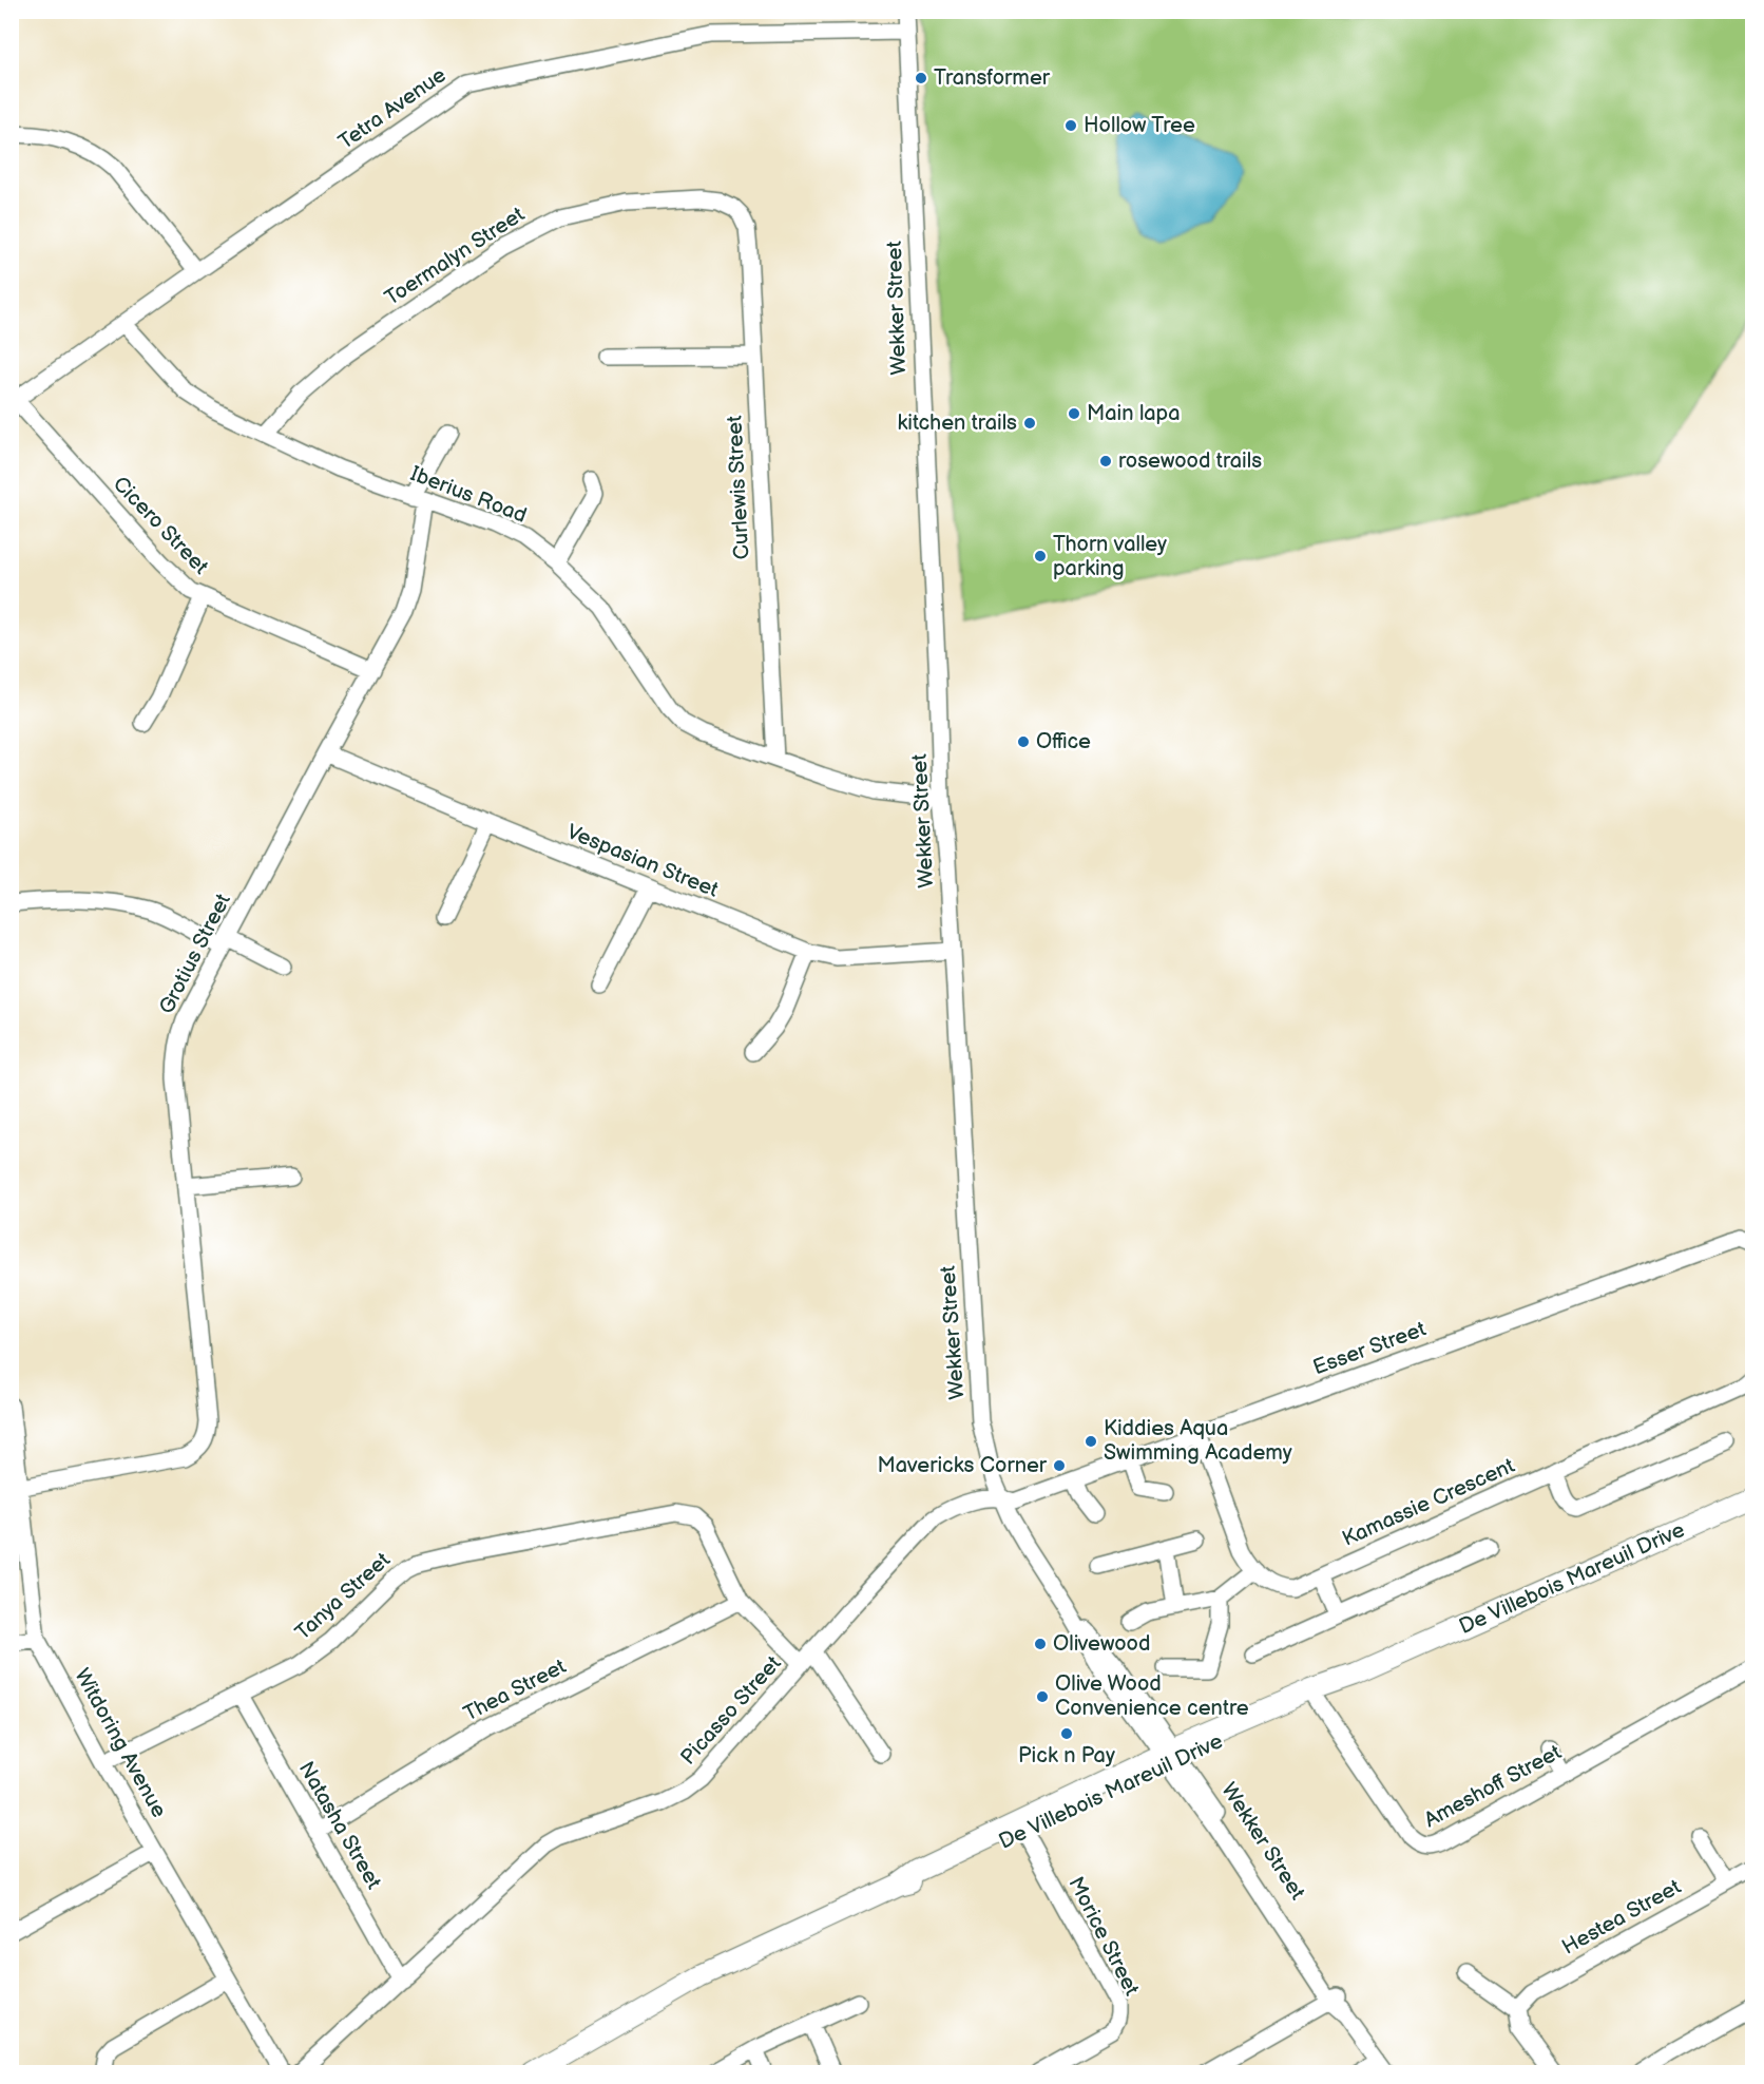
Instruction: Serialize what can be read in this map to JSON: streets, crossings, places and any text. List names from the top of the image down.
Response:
{
  "streets": {
    "main road": ["De Villebois Mareuil Drive"],
    "street": [
      "Tetra Avenue",
      "Toermalyn Street",
      "Wekker Street",
      "Curlewis Street",
      "Iberius Road",
      "Cicero Street",
      "Vespasian Street",
      "Grotius Street",
      "Esser Street",
      "Kamassie Crescent",
      "Tanya Street",
      "Thea Street",
      "Picasso Street",
      "Witdoring Avenue",
      "Ameshoff Street",
      "Natasha Street",
      "Hestea Street",
      "Morice Street"
    ]
  },
  "crossings": [
    ["Tetra Avenue", "Wekker Street"],
    ["Tetra Avenue", "Iberius Road"],
    ["Tetra Avenue", "Cicero Street"],
    ["Toermalyn Street", "Curlewis Street"],
    ["Toermalyn Street", "Iberius Road"],
    ["Wekker Street", "Iberius Road"],
    ["Wekker Street", "Vespasian Street"],
    ["Wekker Street", "Esser Street"],
    ["Wekker Street", "De Villebois Mareuil Drive"],
    ["Wekker Street", "Picasso Street"],
    ["Curlewis Street", "Iberius Road"],
    ["Iberius Road", "Grotius Street"],
    ["Cicero Street", "Grotius Street"],
    ["Vespasian Street", "Grotius Street"],
    ["Grotius Street", "Witdoring Avenue"],
    ["Esser Street", "Kamassie Crescent"],
    ["Esser Street", "Picasso Street"],
    ["De Villebois Mareuil Drive", "Ameshoff Street"],
    ["De Villebois Mareuil Drive", "Morice Street"],
    ["Tanya Street", "Thea Street"],
    ["Tanya Street", "Picasso Street"],
    ["Tanya Street", "Witdoring Avenue"],
    ["Tanya Street", "Natasha Street"],
    ["Thea Street", "Natasha Street"],
    ["Picasso Street", "Natasha Street"]
  ],
  "places": [
    "Transformer",
    "Hollow Tree",
    "Main lapa",
    "kitchen trails",
    "rosewood trails",
    "Thorn valley parking",
    "Office",
    "Kiddies Aqua Swimming Academy",
    "Mavericks Corner",
    "Olivewood",
    "Olive Wood Convenience centre",
    "Pick n Pay"
  ]
}
